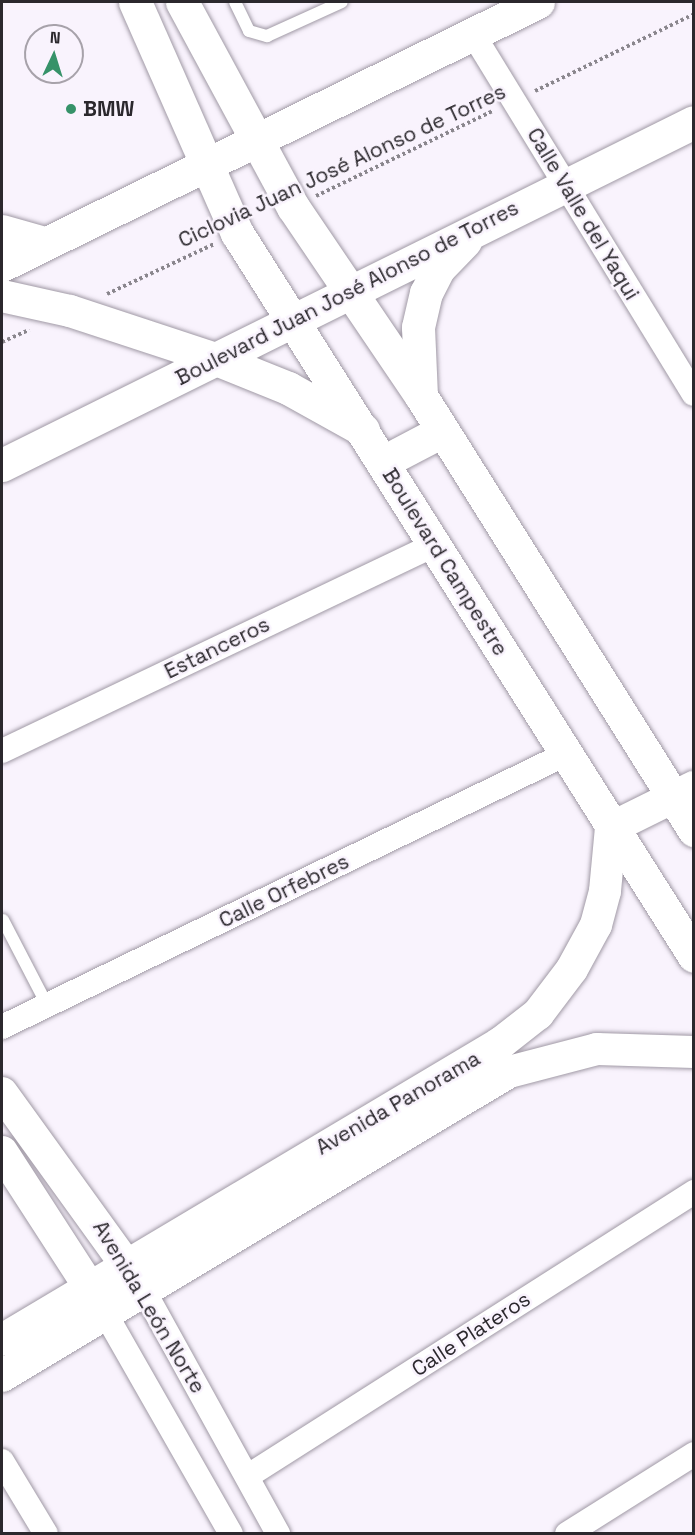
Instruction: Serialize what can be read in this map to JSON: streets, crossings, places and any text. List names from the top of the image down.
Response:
{
  "streets": {
    "main road": ["Boulevard Juan José Alonso de Torres", "Boulevard Campestre"],
    "street": [
      "Calle Valle del Yaqui",
      "Estanceros",
      "Calle Orfebres",
      "Avenida Panorama",
      "Avenida León Norte",
      "Calle Plateros"
    ],
    "path": ["Ciclovia Juan José Alonso de Torres"]
  },
  "crossings": [
    ["Ciclovia Juan José Alonso de Torres", "Calle Valle del Yaqui"],
    ["Ciclovia Juan José Alonso de Torres", "Boulevard Campestre"],
    ["Calle Valle del Yaqui", "Boulevard Juan José Alonso de Torres"],
    ["Boulevard Juan José Alonso de Torres", "Boulevard Campestre"],
    ["Boulevard Campestre", "Estanceros"],
    ["Boulevard Campestre", "Calle Orfebres"],
    ["Boulevard Campestre", "Avenida Panorama"],
    ["Avenida Panorama", "Avenida León Norte"],
    ["Avenida León Norte", "Calle Plateros"]
  ],
  "places": ["BMW"],
  "north": "top"
}
